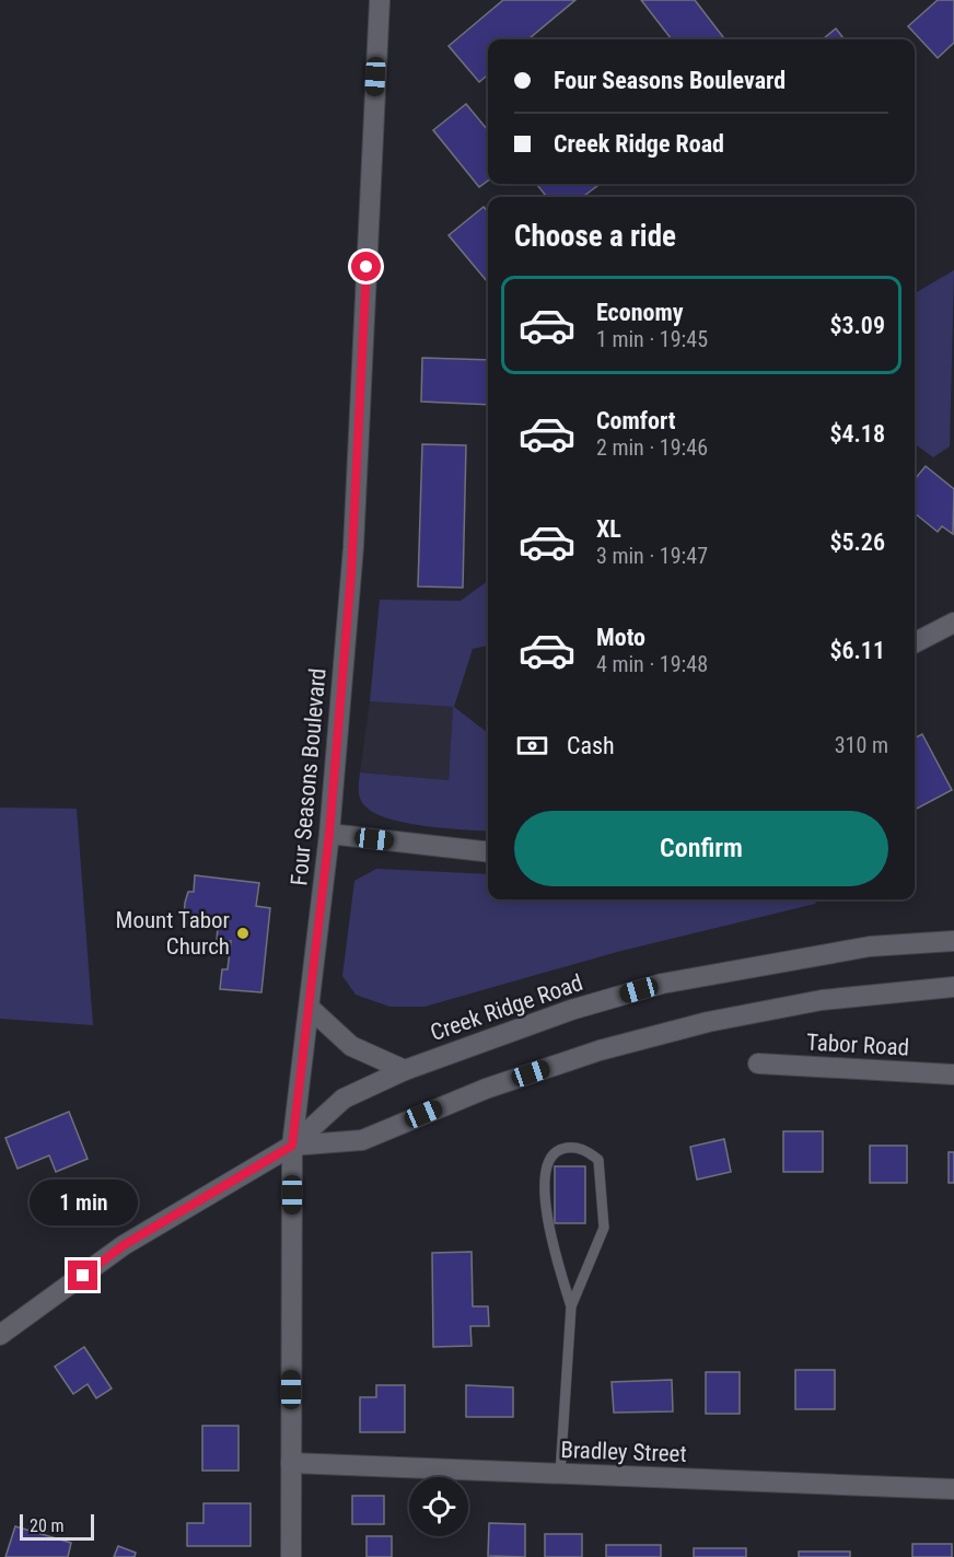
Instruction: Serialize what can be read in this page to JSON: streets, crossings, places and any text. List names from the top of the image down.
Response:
{
  "streets": {
    "street": [
      "Four Seasons Boulevard",
      "Creek Ridge Road",
      "Tabor Road",
      "Bradley Street"
    ]
  },
  "crossings": [
    ["Four Seasons Boulevard", "Creek Ridge Road"],
    ["Four Seasons Boulevard", "Bradley Street"]
  ],
  "places": ["Mount Tabor Church"],
  "scale_bar": "20 m",
  "page": {
    "banner": ["Four Seasons Boulevard", "Creek Ridge Road"],
    "heading": "Choose a ride",
    "list": [
      {
        "name": "Economy",
        "note": "1 min · 19:45",
        "value": "$3.09"
      },
      {
        "name": "Comfort",
        "note": "2 min · 19:46",
        "value": "$4.18"
      },
      {
        "name": "XL",
        "note": "3 min · 19:47",
        "value": "$5.26"
      },
      {
        "name": "Moto",
        "note": "4 min · 19:48",
        "value": "$6.11"
      }
    ],
    "pay": ["Cash", "310 m"],
    "buttons": "Confirm",
    "bubble": "1 min",
    "scale": "20 m"
  }
}
